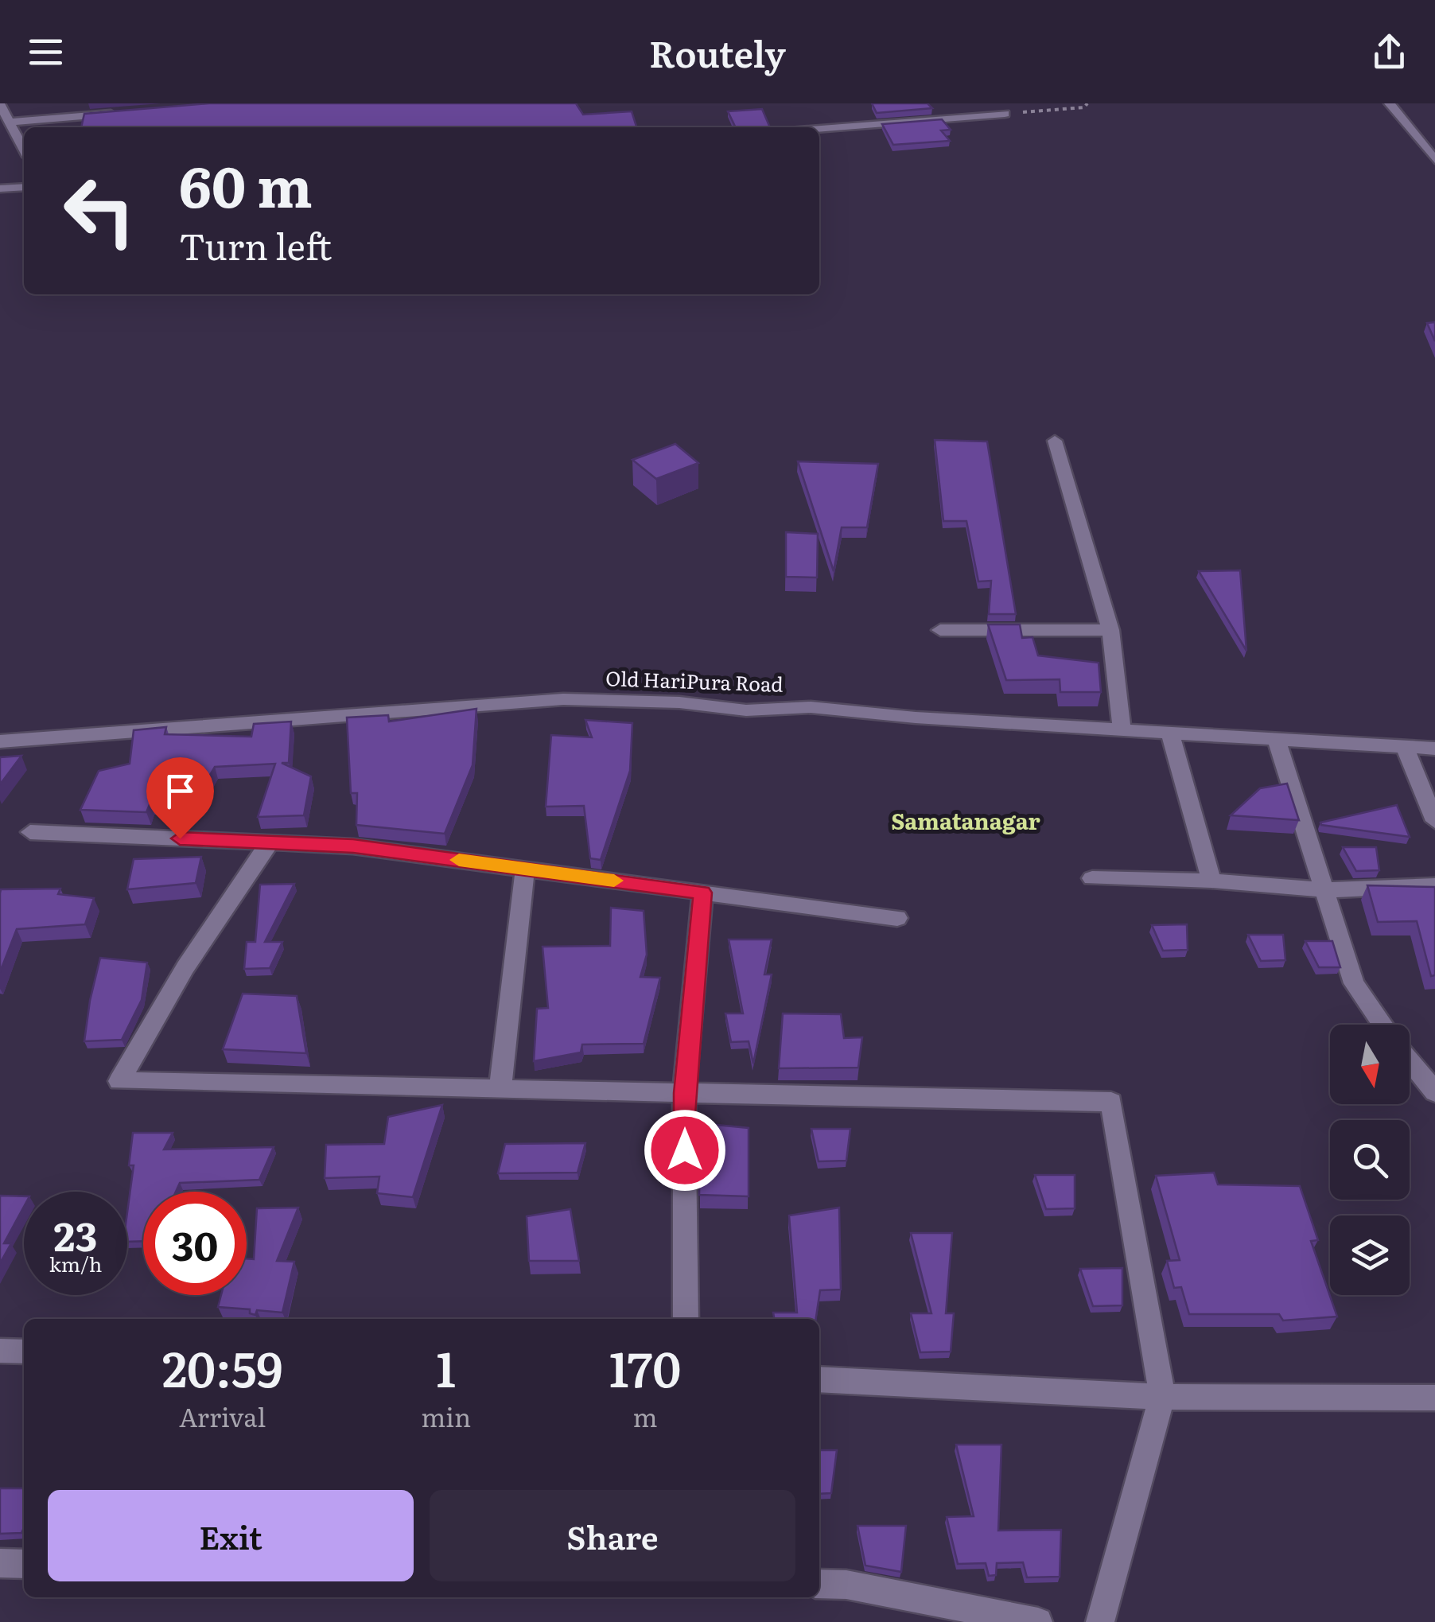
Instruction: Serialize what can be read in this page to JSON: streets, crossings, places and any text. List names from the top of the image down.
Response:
{
  "streets": {
    "street": ["Old HariPura Road"]
  },
  "districts": ["Samatanagar"],
  "north": "bottom",
  "page": {
    "header": "Routely",
    "turn": ["60 m", "Turn left"],
    "speed": "23 km/h",
    "limit": "30",
    "eta": [
      "20:59",
      "Arrival",
      "1",
      "min",
      "170",
      "m"
    ],
    "buttons": ["Exit", "Share"]
  }
}
